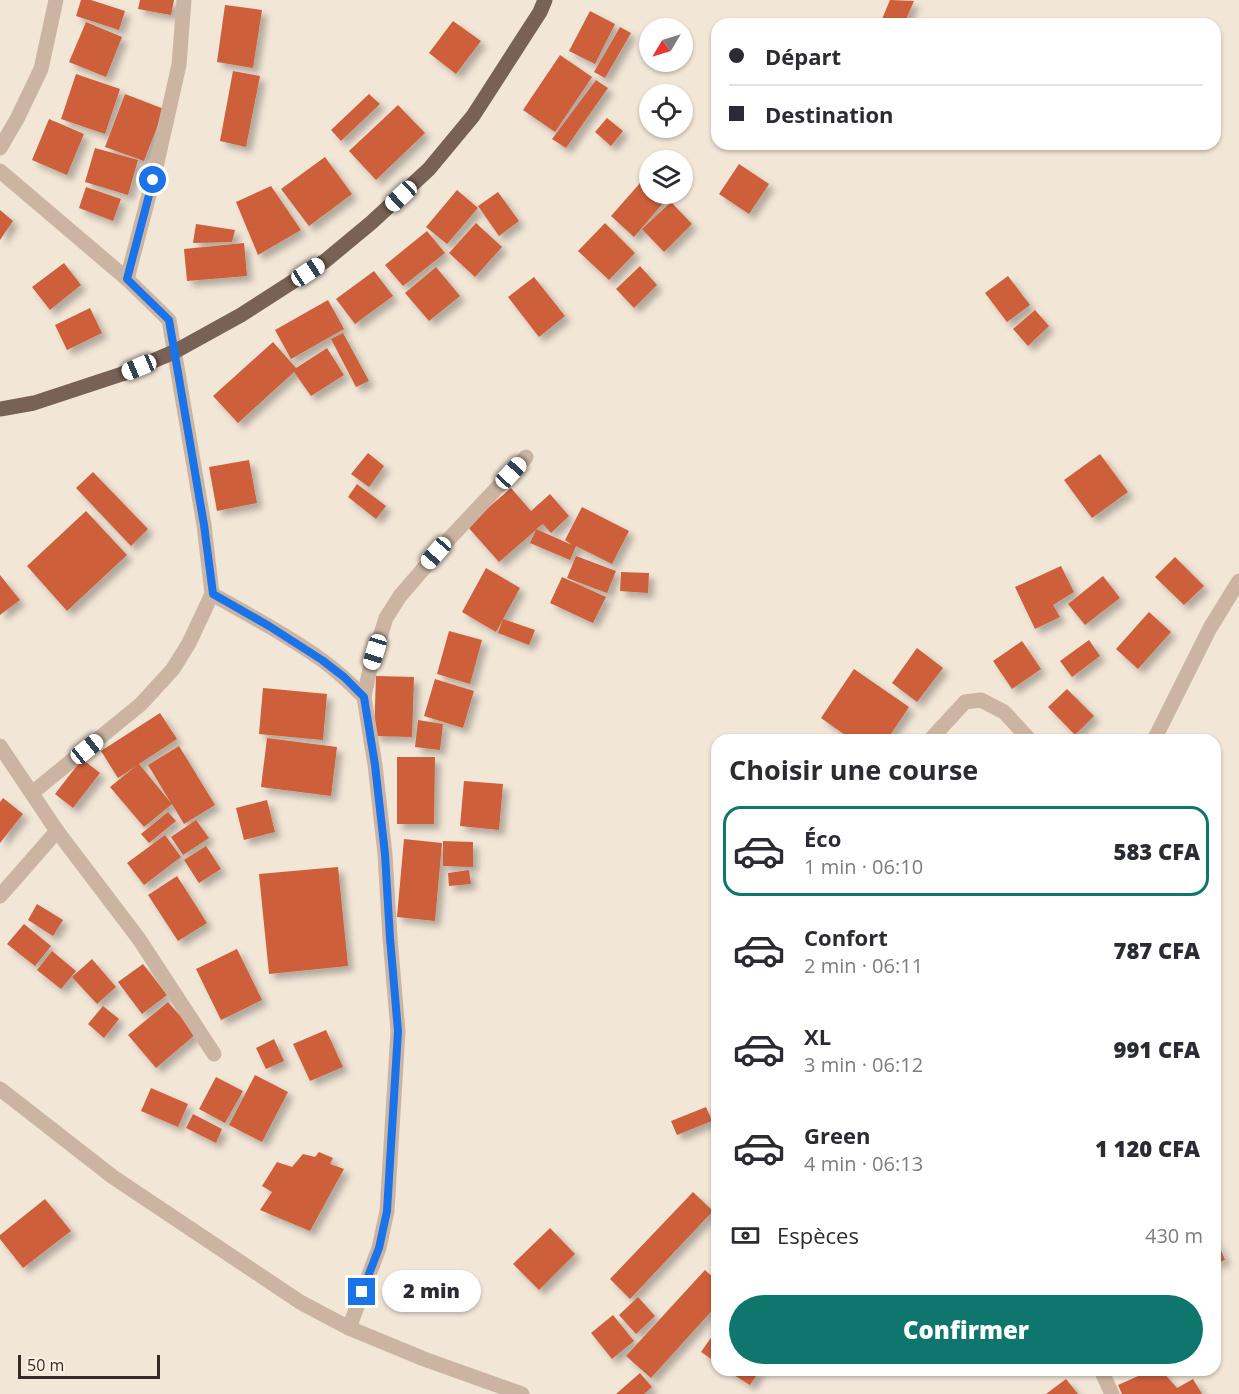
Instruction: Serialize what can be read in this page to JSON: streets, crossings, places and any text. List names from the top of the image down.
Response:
{
  "scale_bar": "50 m",
  "north": "bottom left",
  "page": {
    "banner": ["Départ", "Destination"],
    "heading": "Choisir une course",
    "list": [
      {
        "name": "Éco",
        "note": "1 min · 06:10",
        "value": "583 CFA"
      },
      {
        "name": "Confort",
        "note": "2 min · 06:11",
        "value": "787 CFA"
      },
      {
        "name": "XL",
        "note": "3 min · 06:12",
        "value": "991 CFA"
      },
      {
        "name": "Green",
        "note": "4 min · 06:13",
        "value": "1 120 CFA"
      }
    ],
    "pay": ["Espèces", "430 m"],
    "bubble": "2 min",
    "buttons": "Confirmer",
    "scale": "50 m"
  }
}
